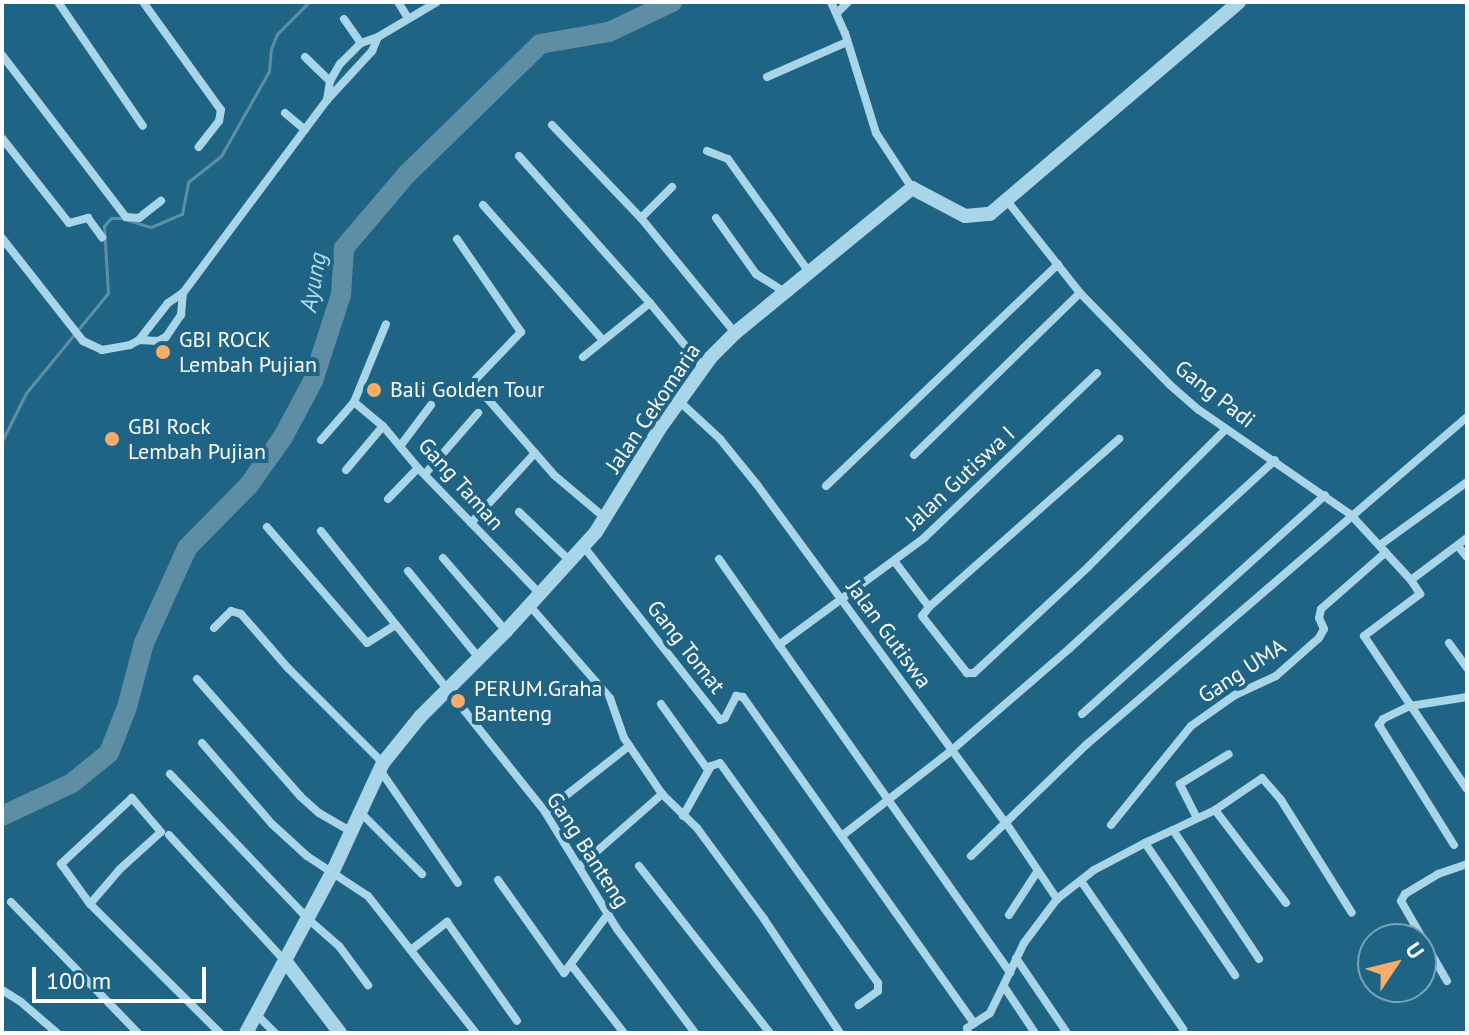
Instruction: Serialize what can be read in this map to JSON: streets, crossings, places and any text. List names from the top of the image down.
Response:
{
  "streets": {
    "street": [
      "Gang Padi",
      "Jalan Cekomaria",
      "Jalan Gutiswa I",
      "Gang Taman",
      "Jalan Gutiswa",
      "Gang Tomat",
      "Gang UMA",
      "Gang Banteng"
    ]
  },
  "crossings": [
    ["Gang Padi", "Gang UMA"],
    ["Jalan Cekomaria", "Gang Taman"],
    ["Jalan Cekomaria", "Jalan Gutiswa"],
    ["Jalan Cekomaria", "Gang Tomat"],
    ["Jalan Cekomaria", "Gang Banteng"],
    ["Jalan Gutiswa I", "Jalan Gutiswa"]
  ],
  "water": ["Ayung"],
  "places": [
    "GBI ROCK Lembah Pujian",
    "Bali Golden Tour",
    "GBI Rock Lembah Pujian",
    "PERUM.Graha Banteng"
  ],
  "scale_bar": "100 m",
  "north": "top right"
}
